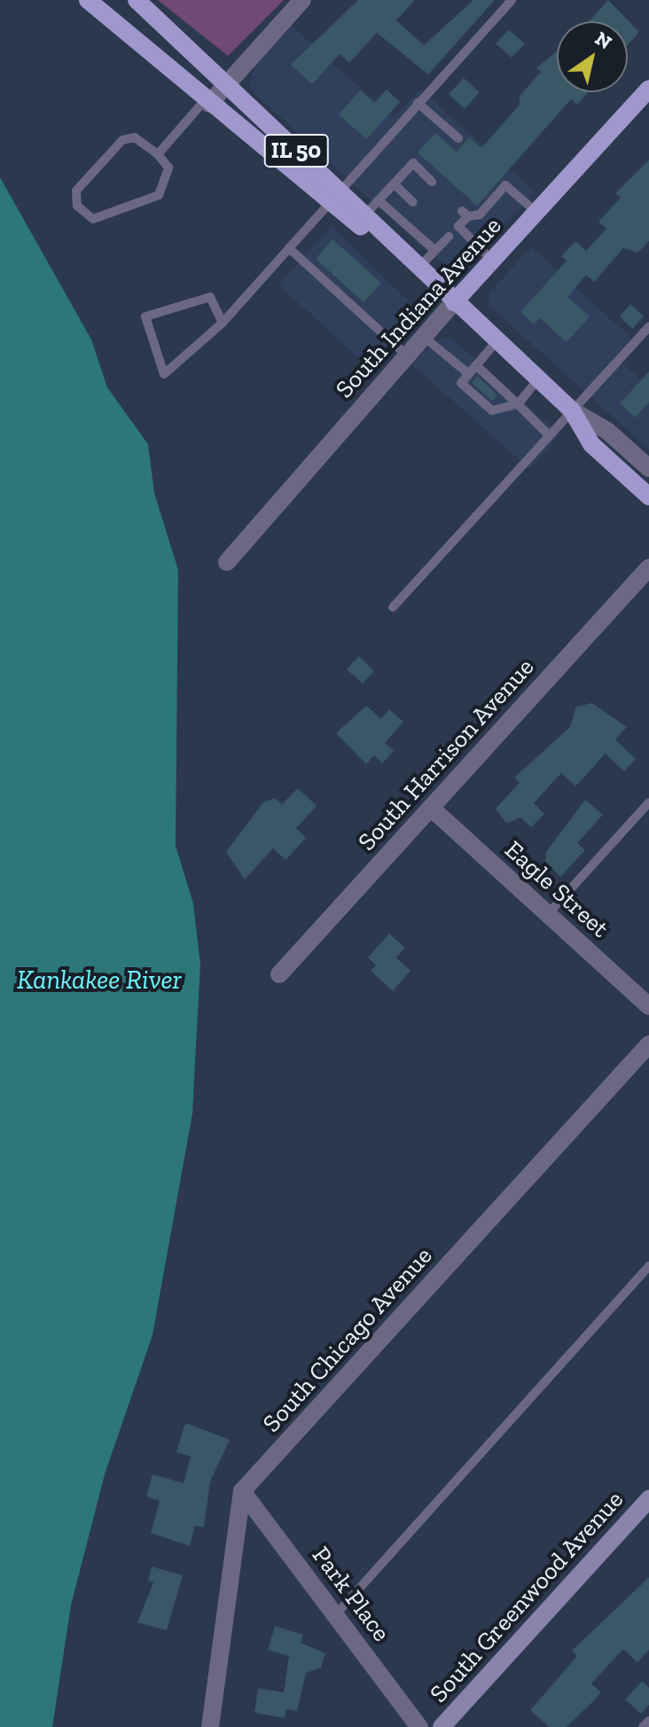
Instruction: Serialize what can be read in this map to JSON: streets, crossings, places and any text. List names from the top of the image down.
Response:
{
  "streets": {
    "main road": ["IL 50", "South Indiana Avenue"],
    "street": [
      "South Harrison Avenue",
      "Eagle Street",
      "South Chicago Avenue",
      "Park Place",
      "South Greenwood Avenue"
    ]
  },
  "crossings": [
    ["IL 50", "South Indiana Avenue"],
    ["South Harrison Avenue", "Eagle Street"],
    ["South Chicago Avenue", "Park Place"]
  ],
  "water": ["Kankakee River"],
  "north": "top right"
}
